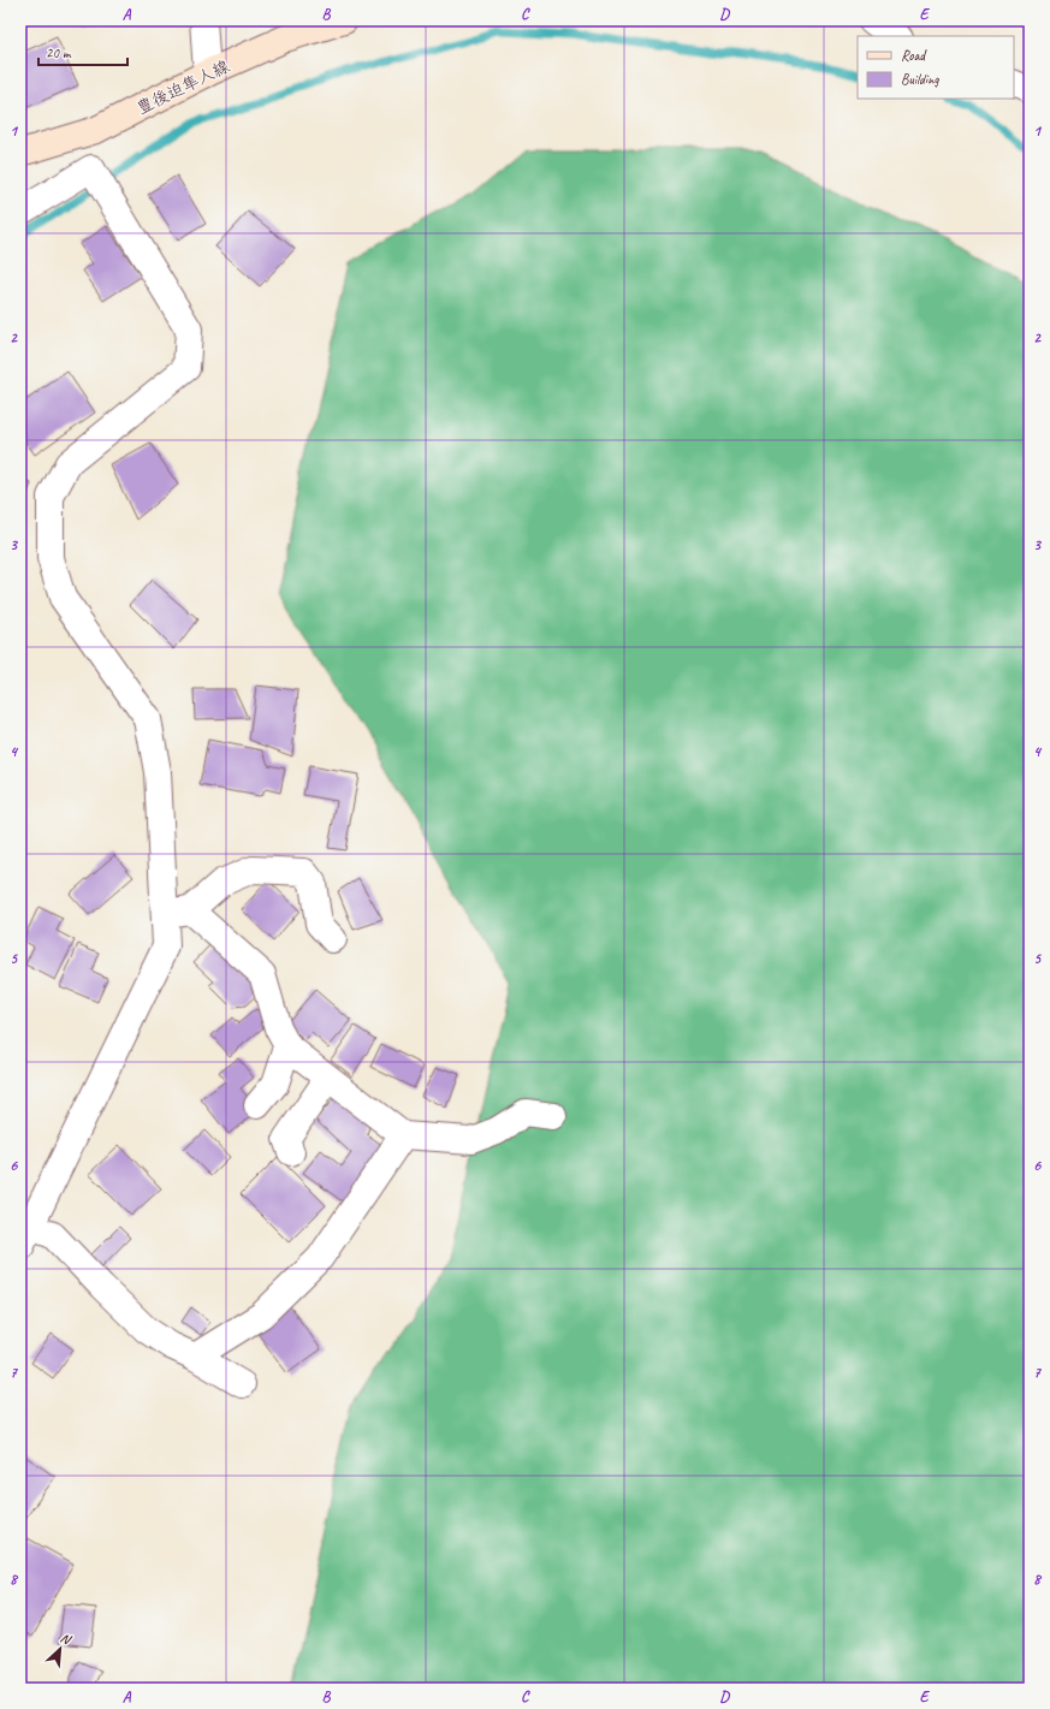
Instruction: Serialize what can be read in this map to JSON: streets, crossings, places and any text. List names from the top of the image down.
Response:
{
  "streets": {
    "main road": ["豊後迫隼人線"]
  },
  "legend": ["Road", "Building"],
  "scale_bar": "20 m",
  "north": "top right",
  "grid": {
    "columns": [
      "A",
      "B",
      "C",
      "D",
      "E"
    ],
    "rows": [
      "1",
      "2",
      "3",
      "4",
      "5",
      "6",
      "7",
      "8"
    ]
  }
}
